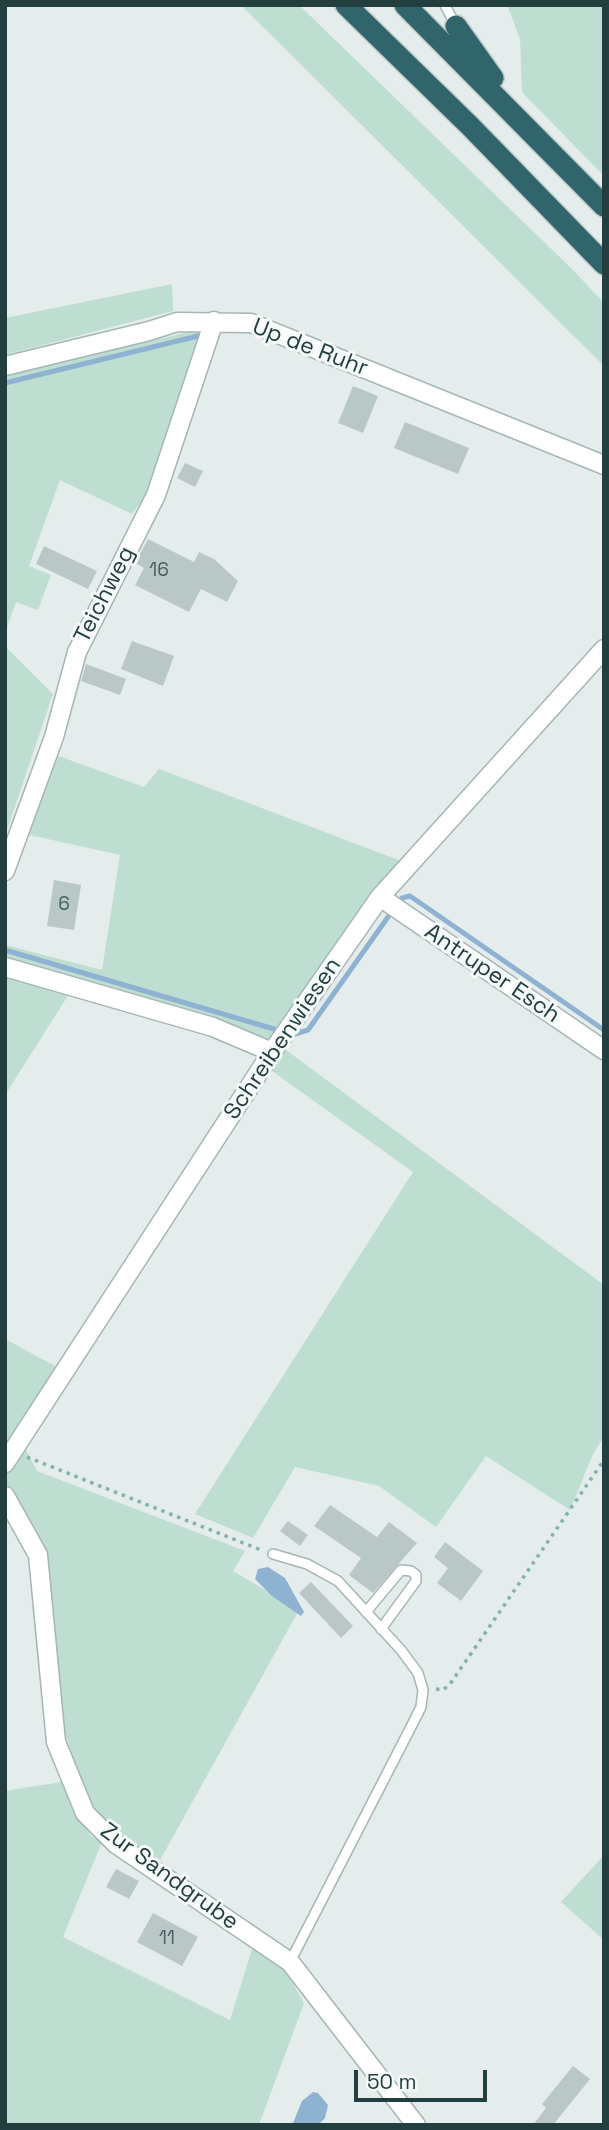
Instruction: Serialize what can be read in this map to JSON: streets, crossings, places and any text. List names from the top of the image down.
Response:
{
  "streets": {
    "street": [
      "Up de Ruhr",
      "Teichweg",
      "Antruper Esch",
      "Schreibenwiesen",
      "Zur Sandgrube"
    ]
  },
  "crossings": [
    ["Up de Ruhr", "Teichweg"],
    ["Antruper Esch", "Schreibenwiesen"]
  ],
  "house_numbers": ["16", "6", "11"],
  "scale_bar": "50 m"
}
